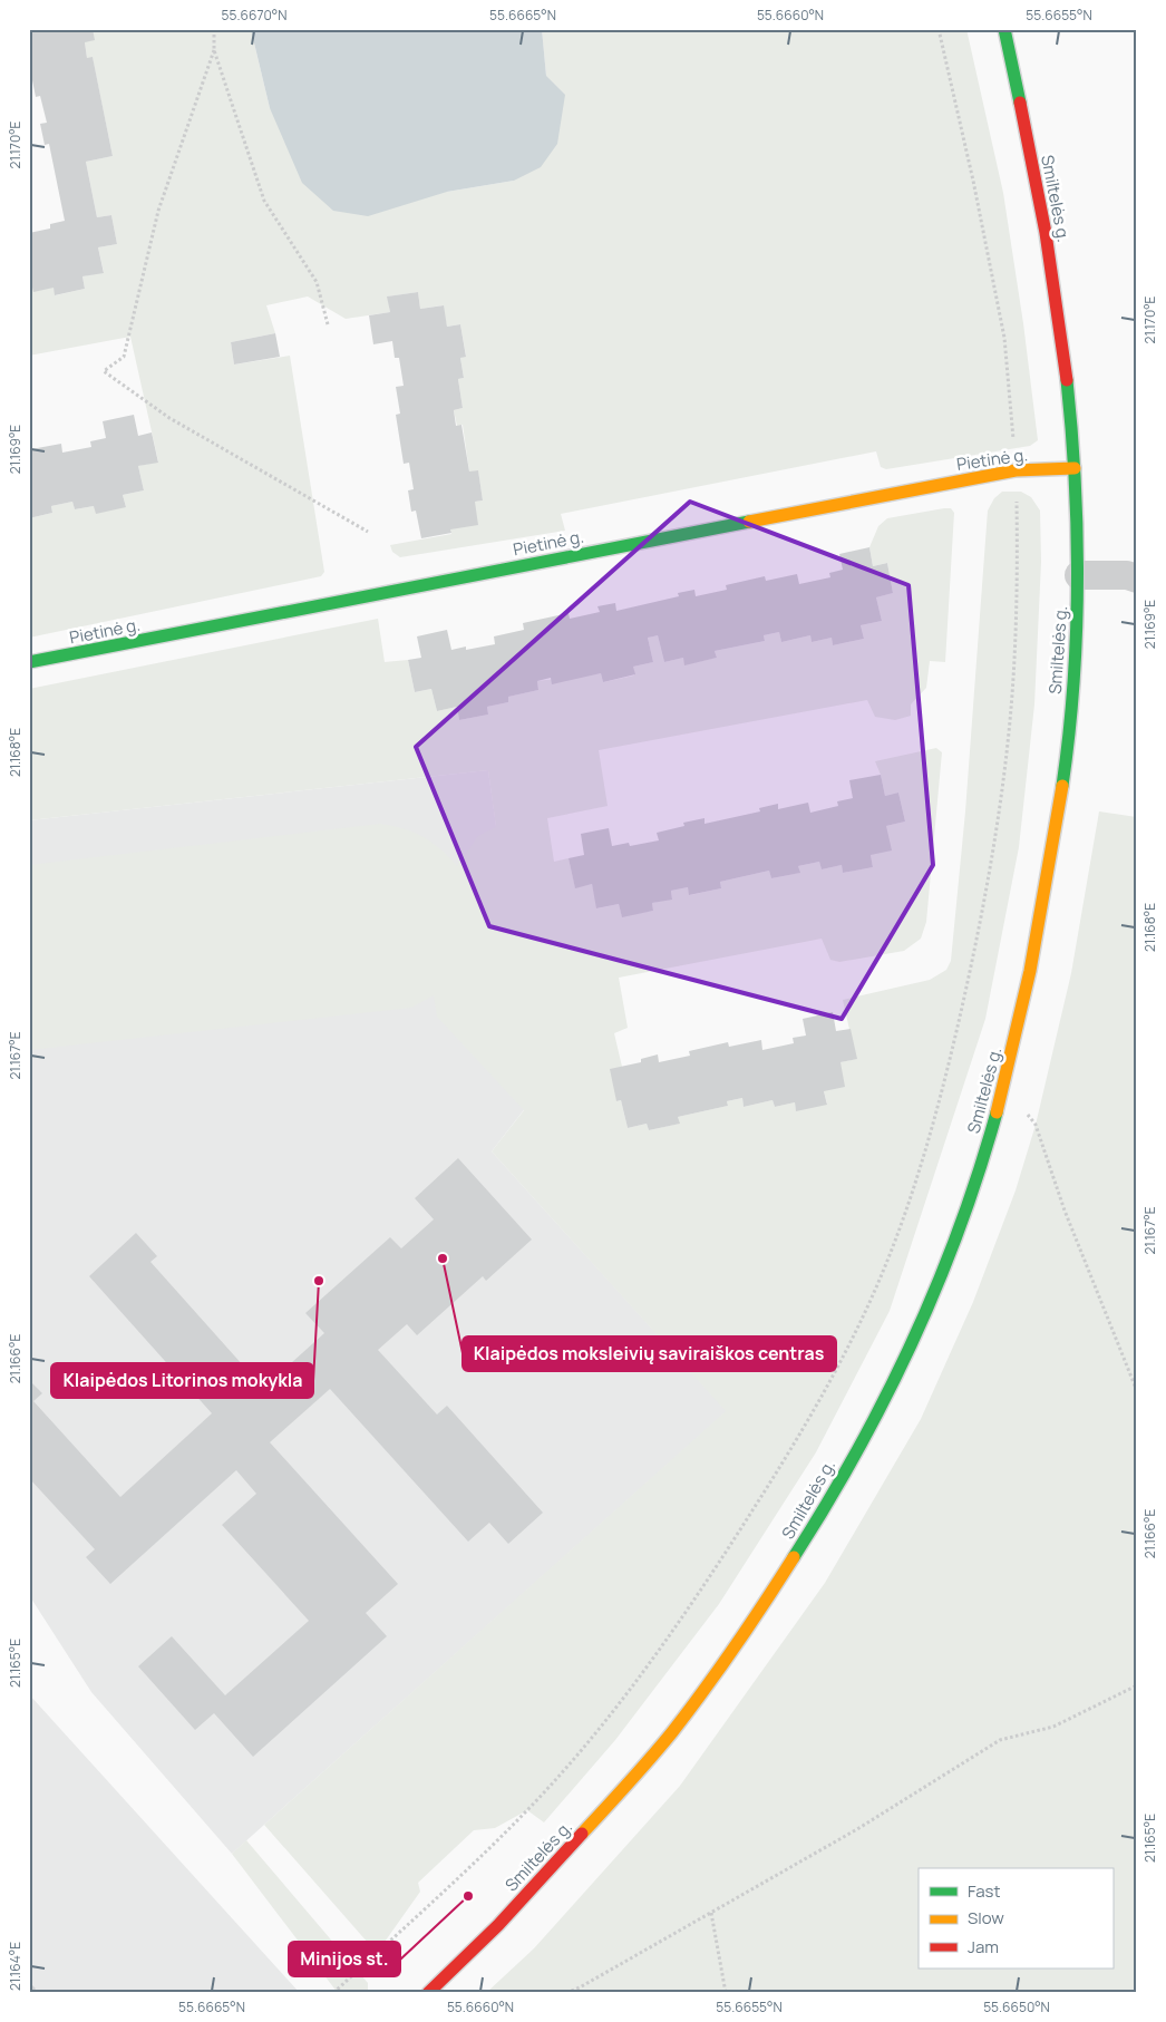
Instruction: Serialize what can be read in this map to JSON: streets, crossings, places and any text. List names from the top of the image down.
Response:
{
  "streets": {
    "street": ["Smiltelės g.", "Pietinė g."]
  },
  "crossings": [
    ["Smiltelės g.", "Pietinė g."]
  ],
  "places": ["Klaipėdos moksleivių saviraiškos centras", "Klaipėdos Litorinos mokykla", "Minijos st."],
  "legend": ["Fast", "Slow", "Jam"],
  "coordinates": [
    "55.6670°N",
    "55.6665°N",
    "55.6660°N",
    "55.6655°N",
    "21.170°E",
    "21.169°E",
    "21.168°E",
    "21.167°E",
    "21.166°E",
    "21.165°E",
    "21.164°E",
    "55.6650°N"
  ]
}
